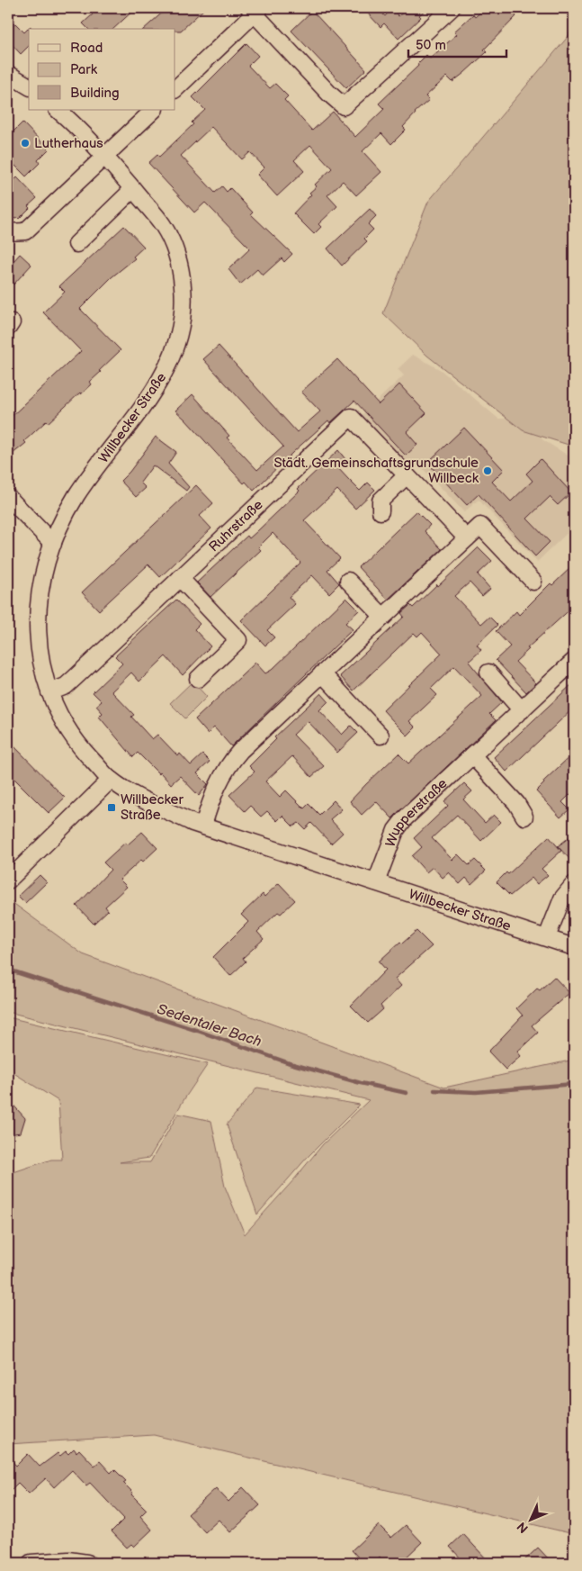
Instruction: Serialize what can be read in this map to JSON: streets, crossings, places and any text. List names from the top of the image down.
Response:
{
  "streets": {
    "street": ["Willbecker Straße", "Ruhrstraße", "Wupperstraße"]
  },
  "crossings": [
    ["Willbecker Straße", "Ruhrstraße"],
    ["Willbecker Straße", "Wupperstraße"]
  ],
  "water": ["Sedentaler Bach"],
  "places": {
    "other": ["Lutherhaus", "Städt. Gemeinschaftsgrundschule Willbeck"],
    "transit": ["Willbecker Straße"]
  },
  "legend": ["Road", "Park", "Building"],
  "scale_bar": "50 m",
  "north": "bottom left"
}
